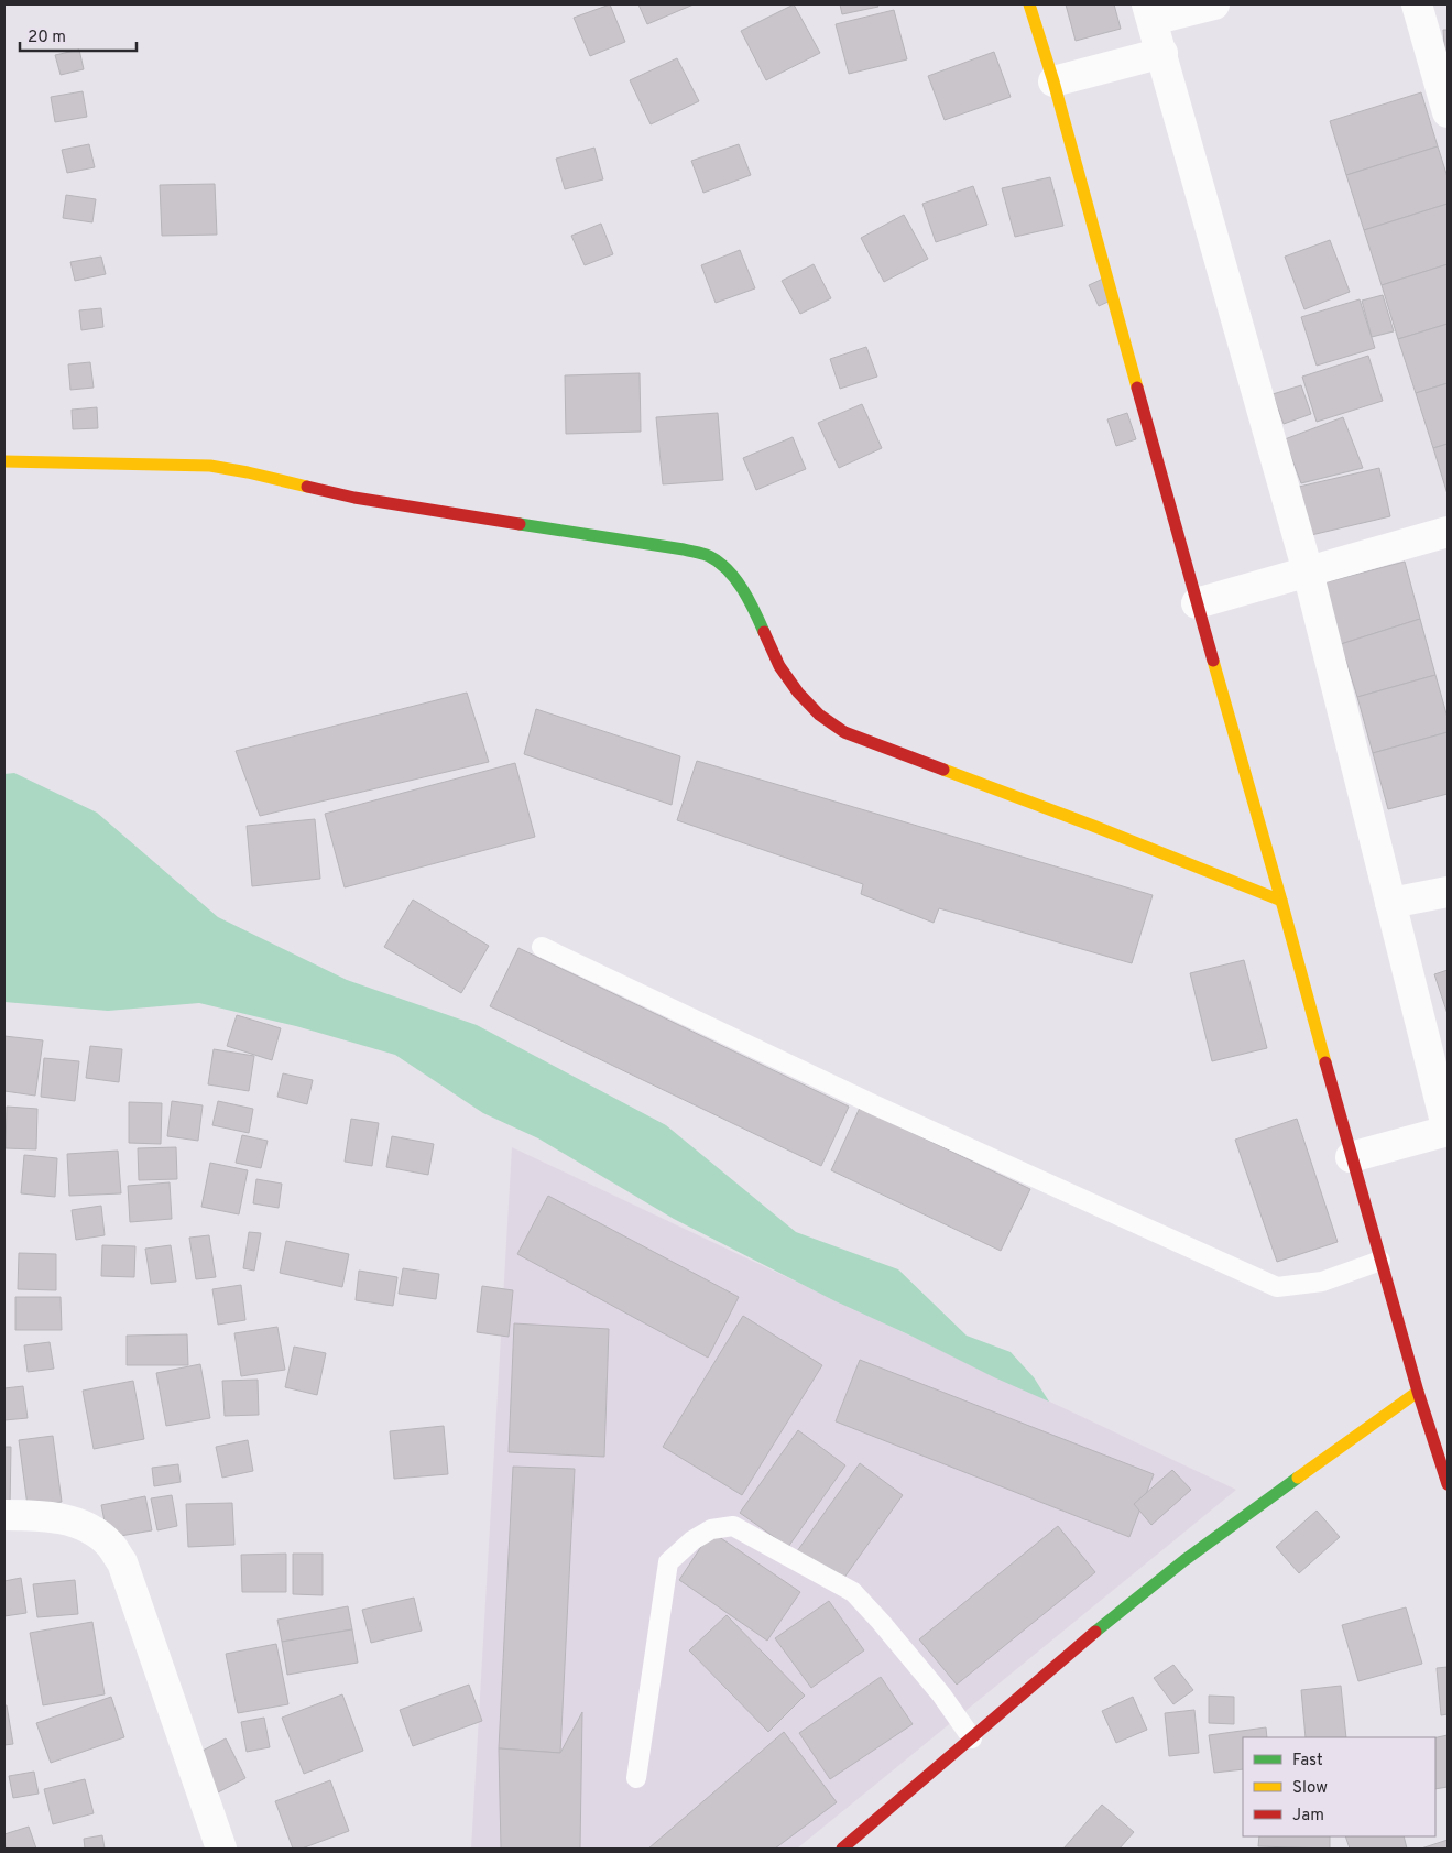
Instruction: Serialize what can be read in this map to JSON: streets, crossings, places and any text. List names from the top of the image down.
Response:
{
  "legend": ["Fast", "Slow", "Jam"],
  "scale_bar": "20 m"
}
